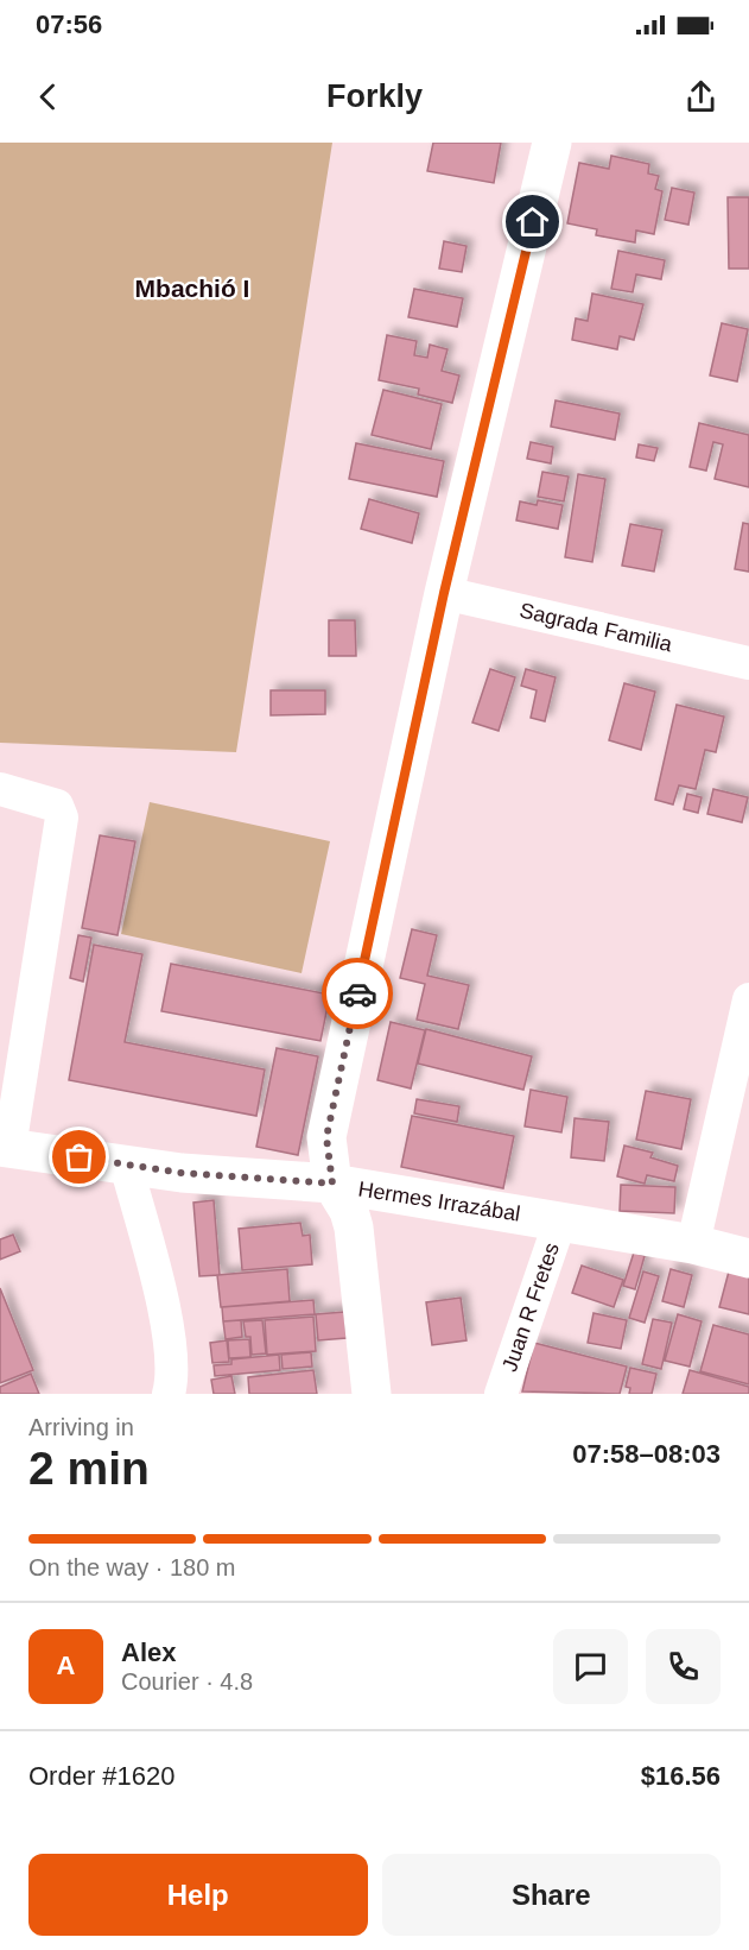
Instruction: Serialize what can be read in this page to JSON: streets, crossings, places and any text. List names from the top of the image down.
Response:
{
  "streets": {
    "street": ["Sagrada Familia", "Hermes Irrazábal", "Juan R Fretes"]
  },
  "crossings": [
    ["Hermes Irrazábal", "Juan R Fretes"]
  ],
  "districts": ["Mbachió I"],
  "page": {
    "status": "07:56",
    "header": "Forkly",
    "heading": ["2 min", "Arriving in", "07:58–08:03"],
    "panel": [
      "Alex",
      "Courier · 4.8",
      "Order #1620",
      "$16.56"
    ],
    "bar": "On the way · 180 m",
    "round": "A",
    "buttons": ["Help", "Share"]
  }
}
